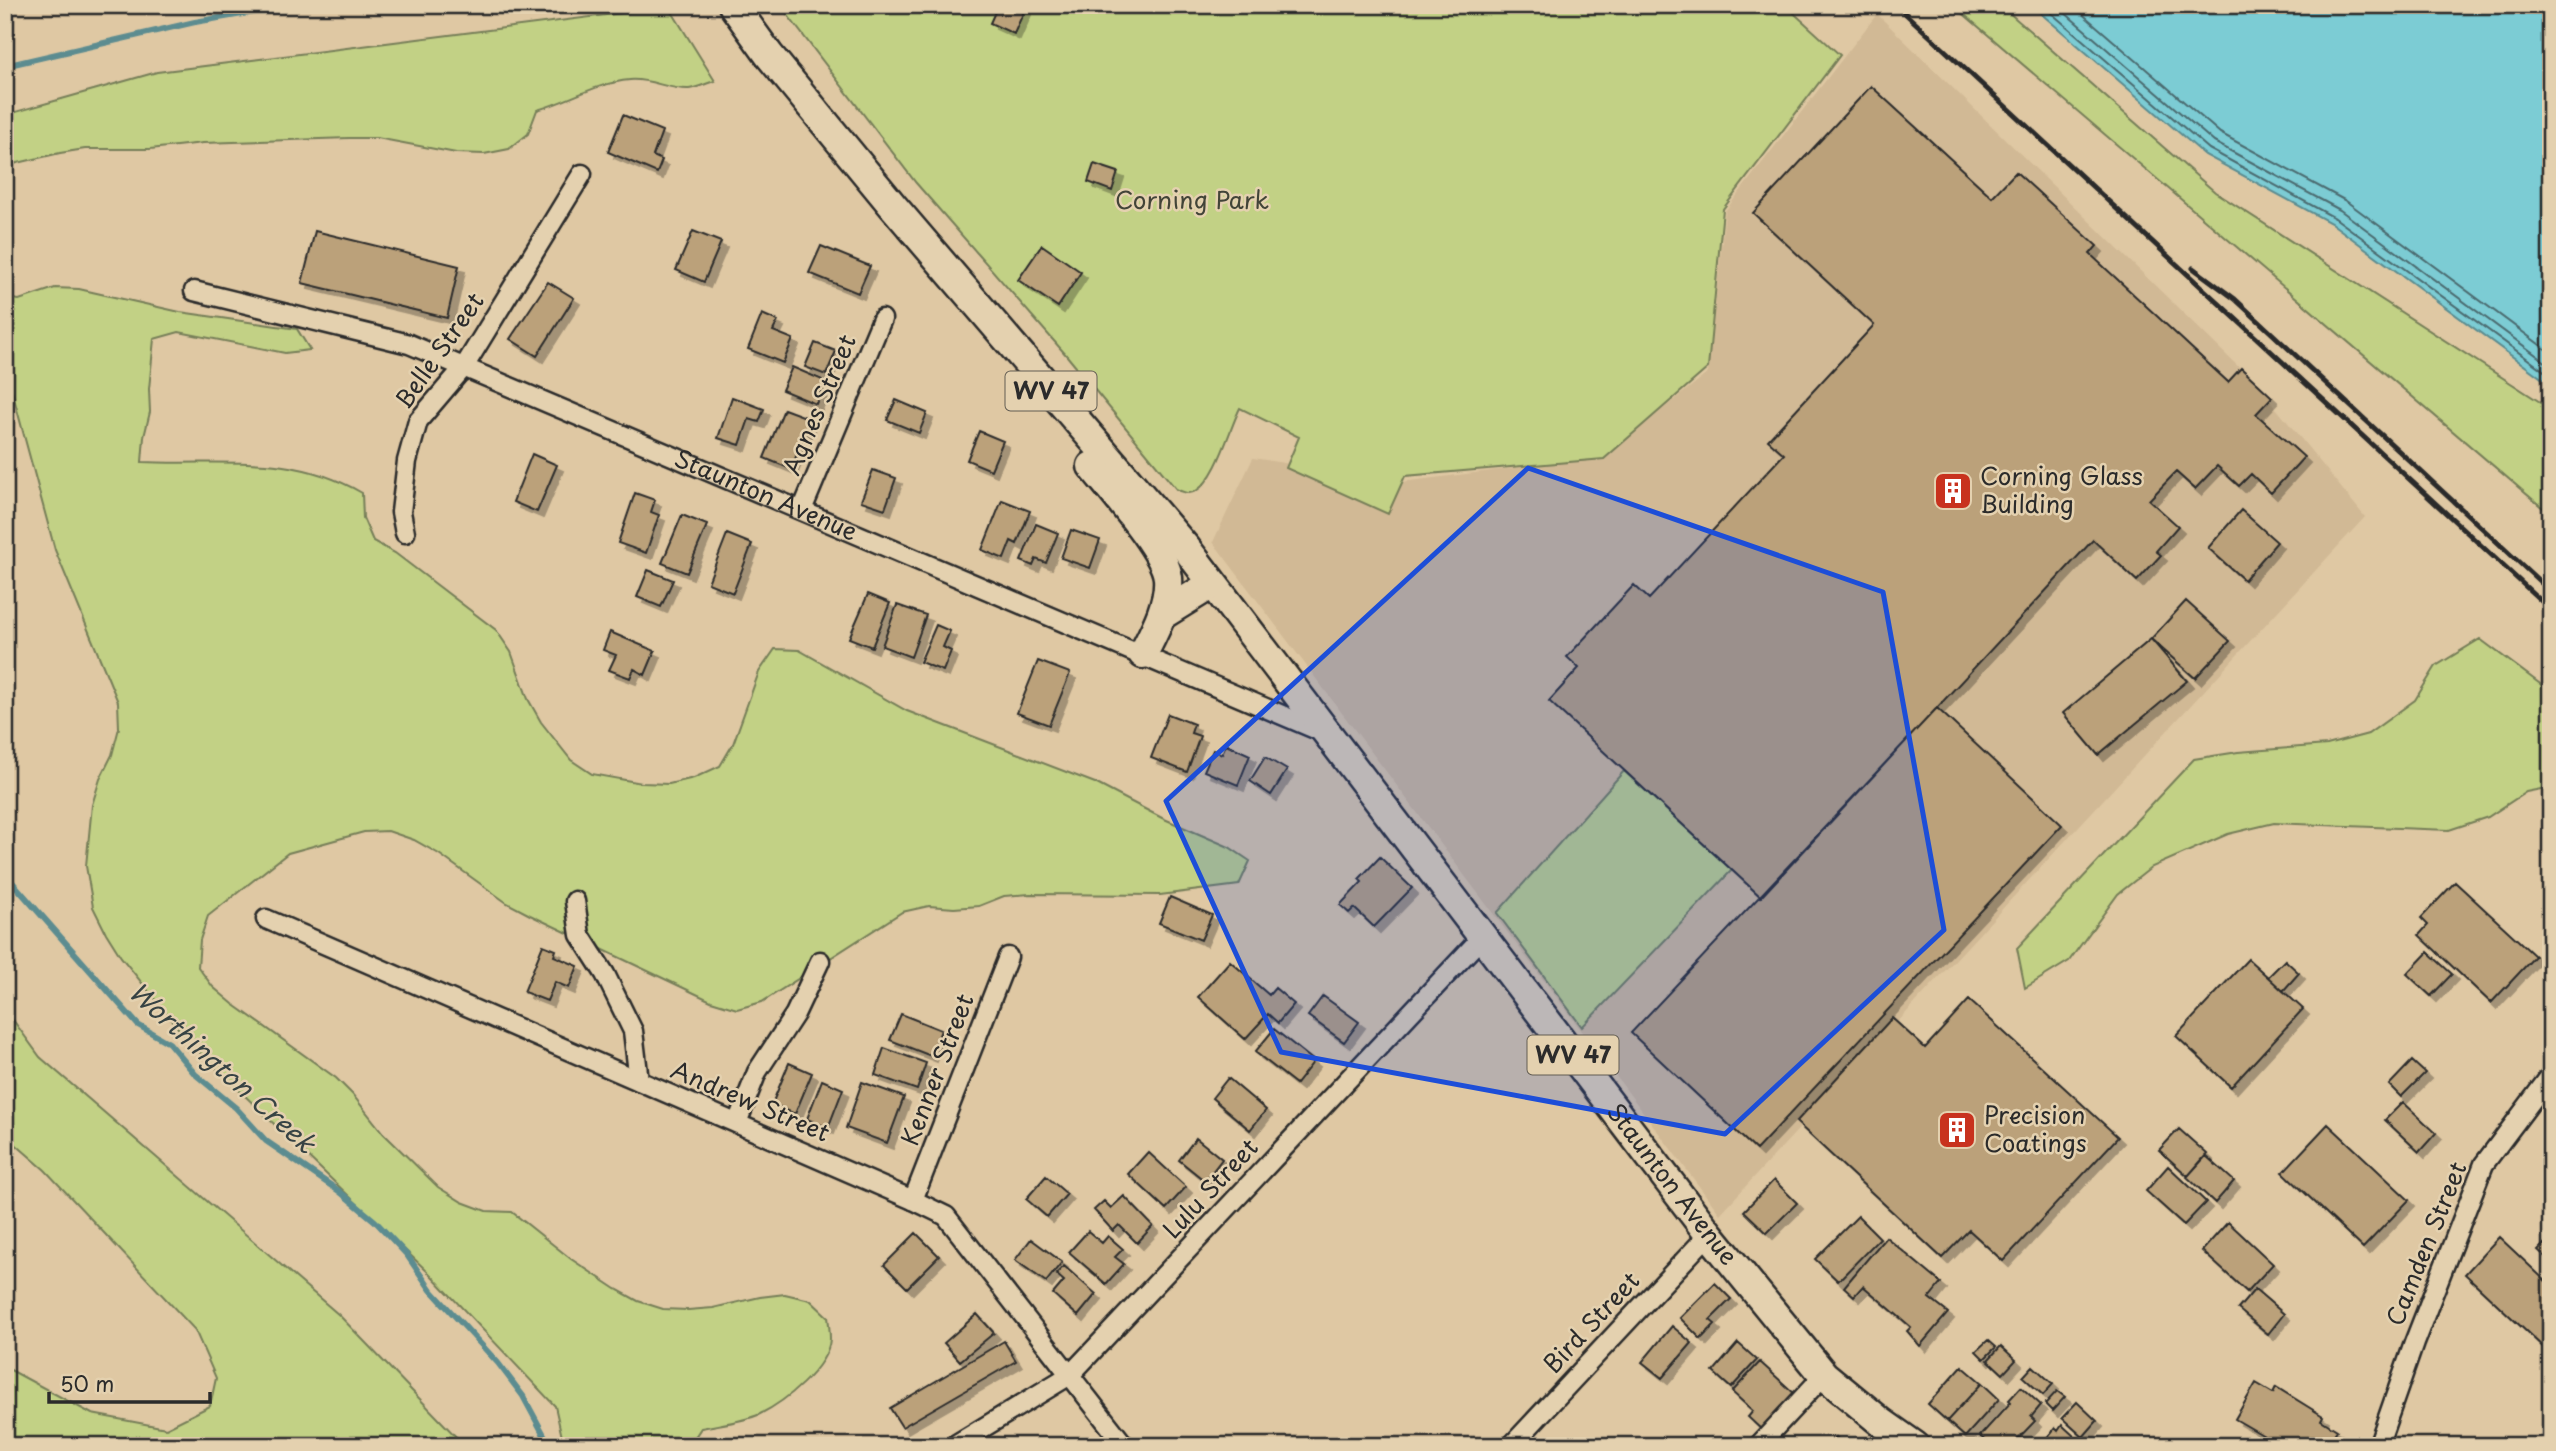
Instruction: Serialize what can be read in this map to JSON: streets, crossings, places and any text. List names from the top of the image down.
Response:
{
  "streets": {
    "main road": ["WV 47", "Staunton Avenue"],
    "street": [
      "Belle Street",
      "Agnes Street",
      "Kenner Street",
      "Andrew Street",
      "Lulu Street",
      "Camden Street",
      "Bird Street"
    ]
  },
  "crossings": [
    ["Belle Street", "Staunton Avenue"],
    ["Agnes Street", "Staunton Avenue"],
    ["Staunton Avenue", "Lulu Street"],
    ["Staunton Avenue", "Bird Street"],
    ["Kenner Street", "Andrew Street"],
    ["Andrew Street", "Lulu Street"]
  ],
  "water": ["Worthington Creek"],
  "parks": ["Corning Park"],
  "places": {
    "building": ["Corning Glass Building", "Precision Coatings"]
  },
  "scale_bar": "50 m"
}
